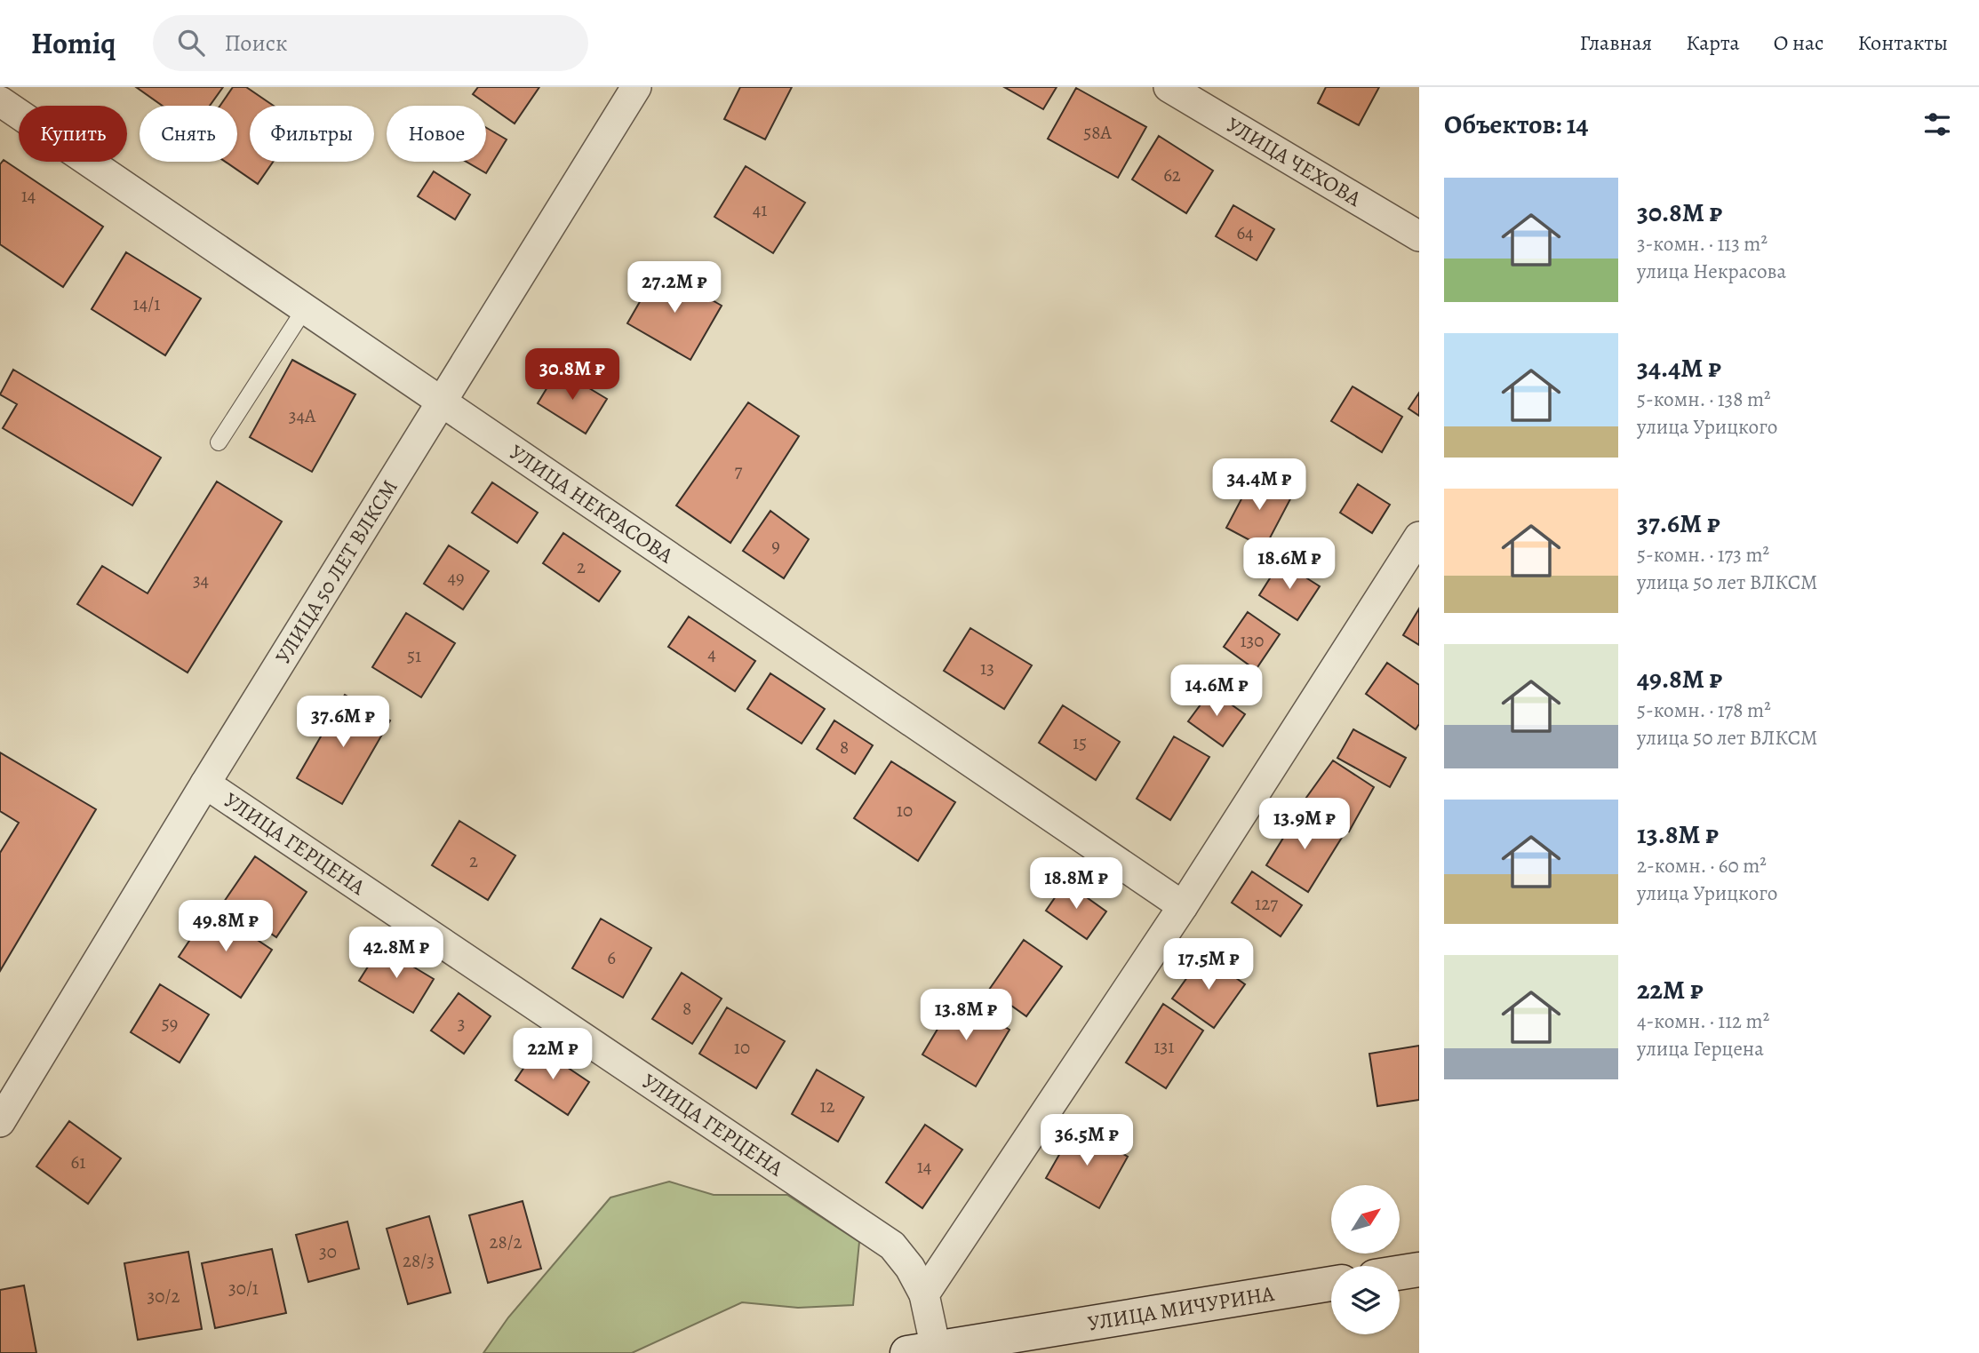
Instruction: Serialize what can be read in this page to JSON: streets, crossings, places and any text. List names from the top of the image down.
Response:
{
  "streets": {
    "main road": ["УЛИЦА МИЧУРИНА"],
    "street": [
      "УЛИЦА ЧЕХОВА",
      "УЛИЦА НЕКРАСОВА",
      "УЛИЦА 50 ЛЕТ ВЛКСМ",
      "УЛИЦА ГЕРЦЕНА"
    ]
  },
  "crossings": [
    ["УЛИЦА НЕКРАСОВА", "УЛИЦА 50 ЛЕТ ВЛКСМ"],
    ["УЛИЦА 50 ЛЕТ ВЛКСМ", "УЛИЦА ГЕРЦЕНА"],
    ["УЛИЦА ГЕРЦЕНА", "УЛИЦА МИЧУРИНА"]
  ],
  "house_numbers": [
    "58А",
    "62",
    "14",
    "41",
    "64",
    "14/1",
    "34А",
    "7",
    "9",
    "2",
    "49",
    "34",
    "130",
    "4",
    "51",
    "13",
    "15",
    "8",
    "10",
    "2",
    "127",
    "6",
    "8",
    "59",
    "3",
    "131",
    "10",
    "12",
    "61",
    "14",
    "28/2",
    "30",
    "28/3",
    "30/1",
    "30/2"
  ],
  "north": "top right",
  "page": {
    "header": "Homiq",
    "search": "Поиск",
    "nav": [
      "Главная",
      "Карта",
      "О нас",
      "Контакты"
    ],
    "heading": "Объектов: 14",
    "chip": [
      "Купить",
      "Снять",
      "Фильтры",
      "Новое"
    ],
    "list": [
      {
        "name": "30.8M ₽",
        "note": "3-комн. · 113 m² · улица Некрасова"
      },
      {
        "name": "34.4M ₽",
        "note": "5-комн. · 138 m² · улица Урицкого"
      },
      {
        "name": "37.6M ₽",
        "note": "5-комн. · 173 m² · улица 50 лет ВЛКСМ"
      },
      {
        "name": "49.8M ₽",
        "note": "5-комн. · 178 m² · улица 50 лет ВЛКСМ"
      },
      {
        "name": "13.8M ₽",
        "note": "2-комн. · 60 m² · улица Урицкого"
      },
      {
        "name": "22M ₽",
        "note": "4-комн. · 112 m² · улица Герцена"
      }
    ],
    "price": [
      "27.2M ₽",
      "30.8M ₽",
      "34.4M ₽",
      "18.6M ₽",
      "14.6M ₽",
      "37.6M ₽",
      "13.9M ₽",
      "18.8M ₽",
      "49.8M ₽",
      "42.8M ₽",
      "17.5M ₽",
      "13.8M ₽",
      "22M ₽",
      "36.5M ₽"
    ]
  }
}
